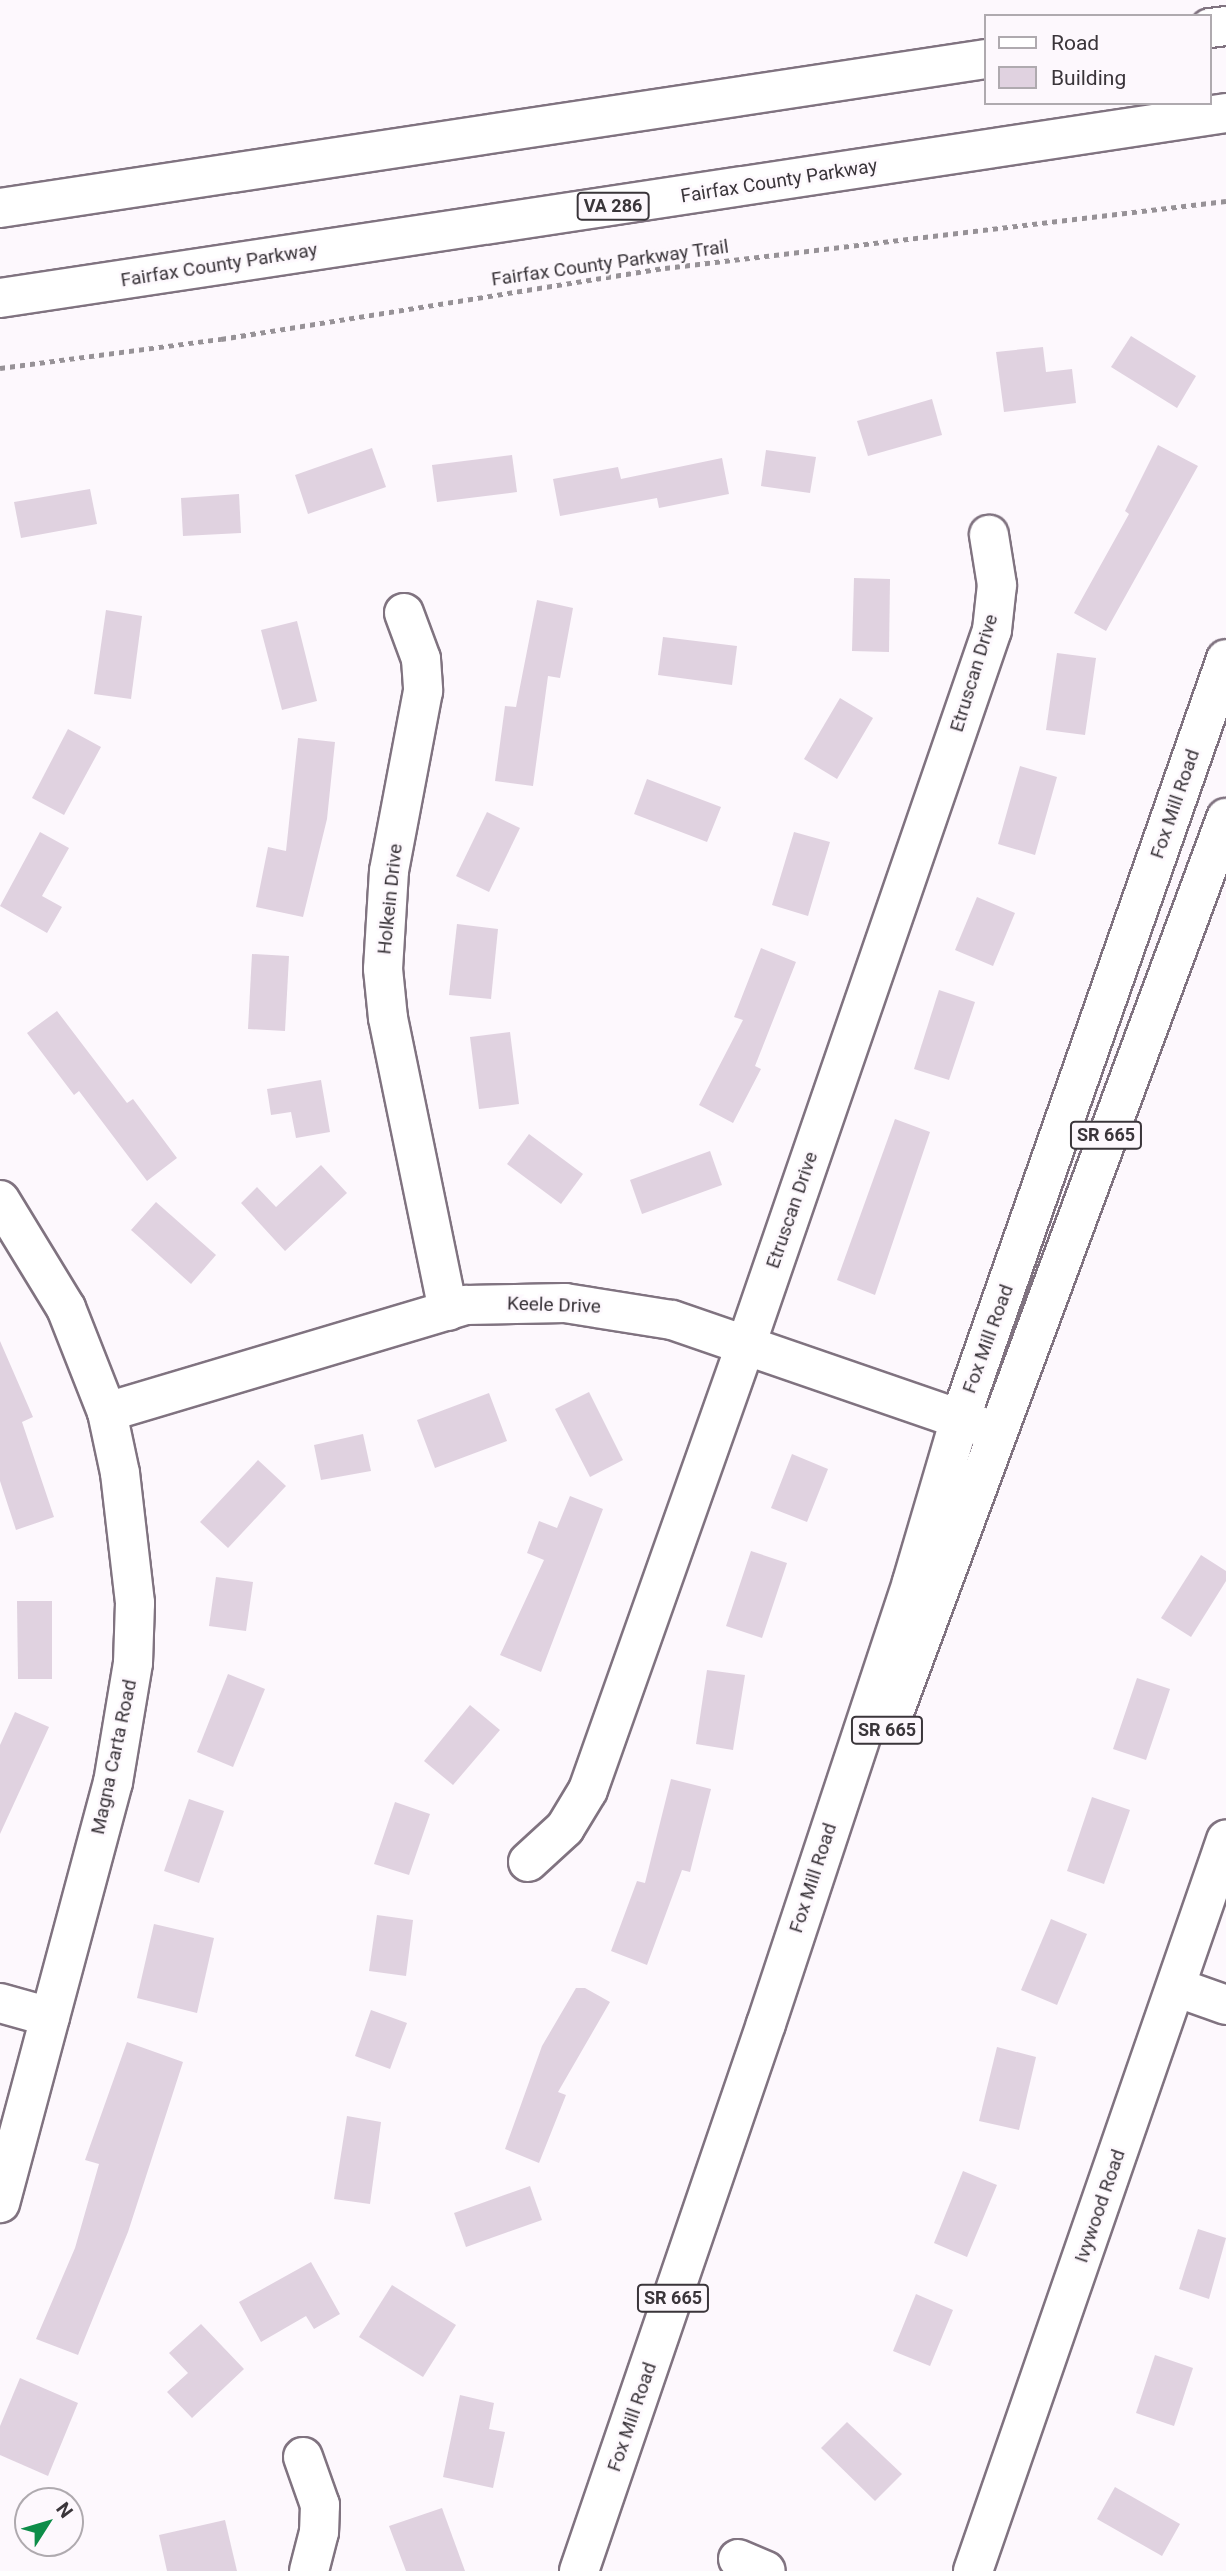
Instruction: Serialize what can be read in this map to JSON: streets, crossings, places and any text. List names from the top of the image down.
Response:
{
  "streets": {
    "main road": [
      "Fairfax County Parkway",
      "VA 286",
      "Etruscan Drive",
      "Fox Mill Road",
      "Holkein Drive",
      "SR 665",
      "Keele Drive",
      "Magna Carta Road",
      "Ivywood Road"
    ],
    "path": ["Fairfax County Parkway Trail"]
  },
  "crossings": [
    ["Etruscan Drive", "Keele Drive"],
    ["Fox Mill Road", "Keele Drive"],
    ["Holkein Drive", "Keele Drive"],
    ["Keele Drive", "Magna Carta Road"]
  ],
  "legend": ["Road", "Building"],
  "north": "top right"
}
